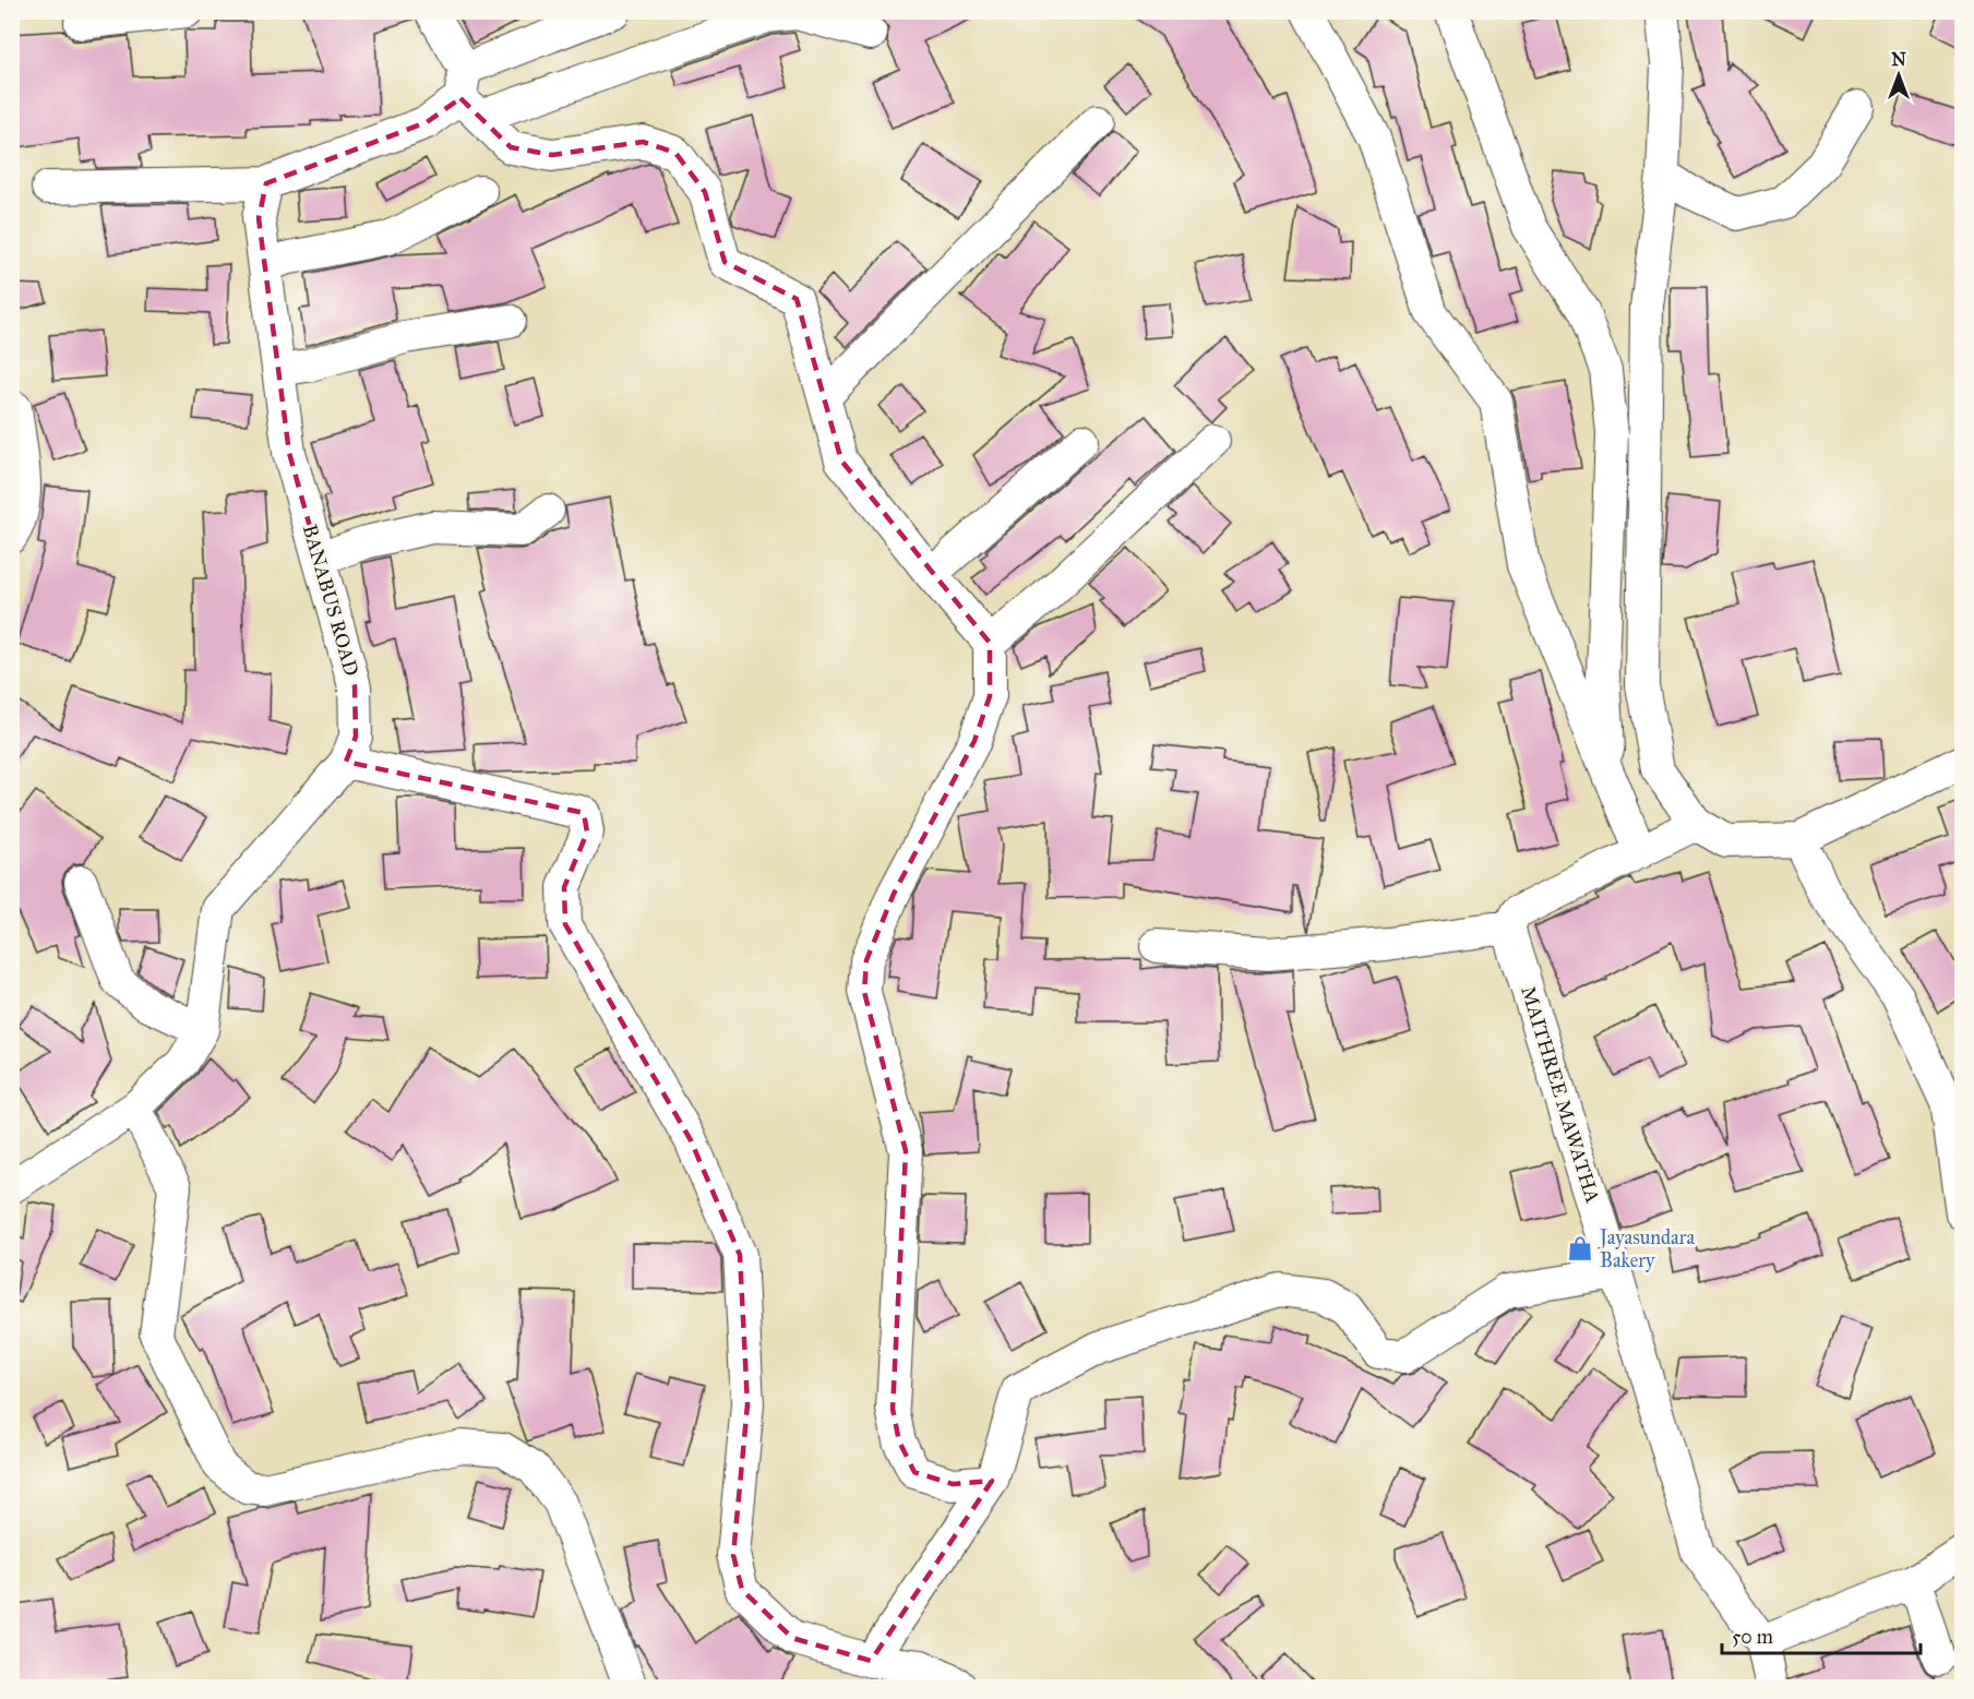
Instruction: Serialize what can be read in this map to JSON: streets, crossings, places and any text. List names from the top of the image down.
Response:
{
  "streets": {
    "street": ["BANABUS ROAD", "MAITHREE MAWATHA"]
  },
  "places": {
    "shop": ["Jayasundara Bakery"]
  },
  "scale_bar": "50 m",
  "north": "top"
}
